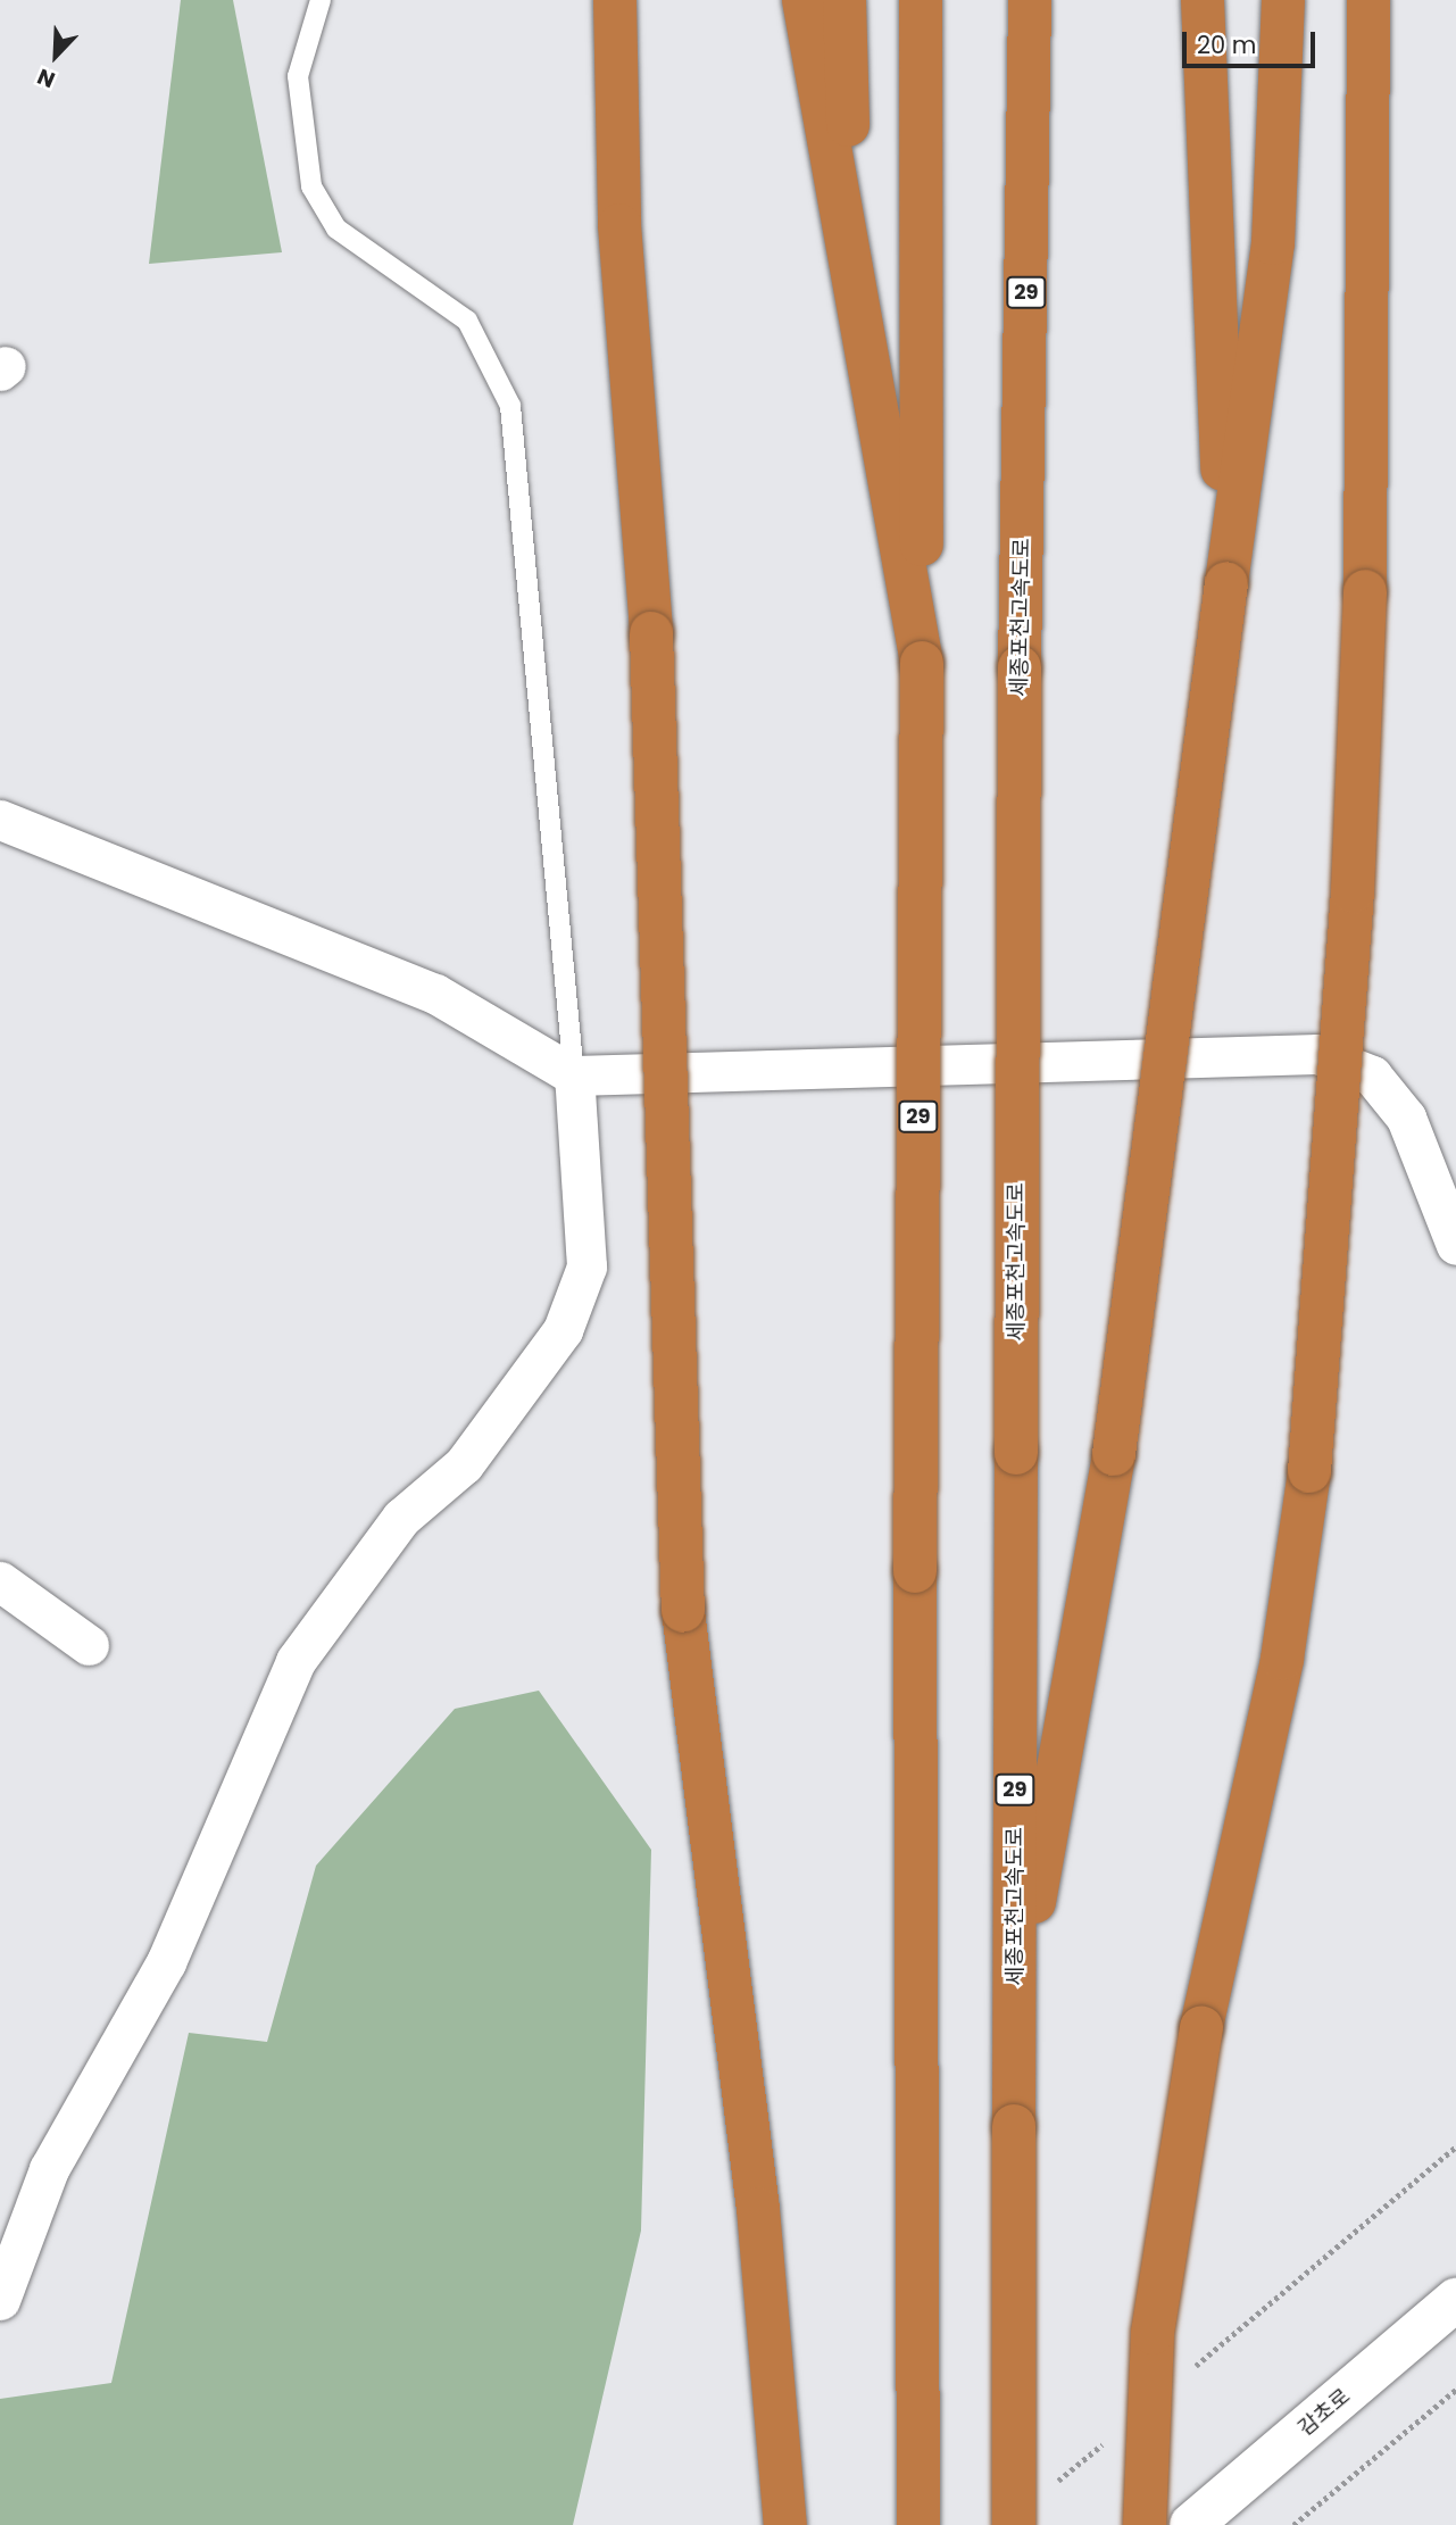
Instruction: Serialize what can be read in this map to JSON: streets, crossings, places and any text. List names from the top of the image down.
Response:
{
  "streets": {
    "highway": ["29", "세종포천고속도로"],
    "main road": ["감초로"]
  },
  "scale_bar": "20 m",
  "north": "bottom left"
}
